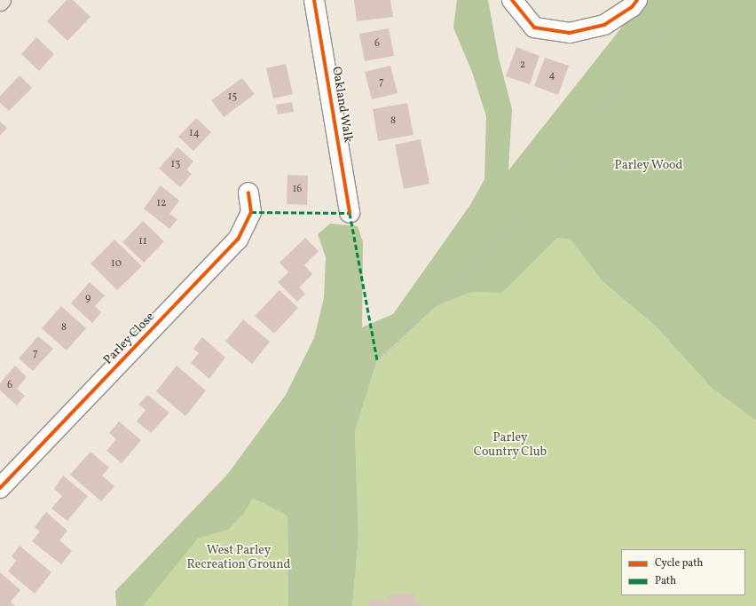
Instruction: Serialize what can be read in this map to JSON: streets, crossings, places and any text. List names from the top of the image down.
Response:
{
  "streets": {
    "street": ["Oakland Walk", "Parley Close"]
  },
  "parks": ["Parley Wood", "Parley Country Club", "West Parley Recreation Ground"],
  "house_numbers": [
    "6",
    "2",
    "4",
    "7",
    "15",
    "8",
    "14",
    "13",
    "16",
    "12",
    "11",
    "10",
    "9",
    "8",
    "7",
    "6"
  ],
  "legend": ["Cycle path", "Path"]
}
